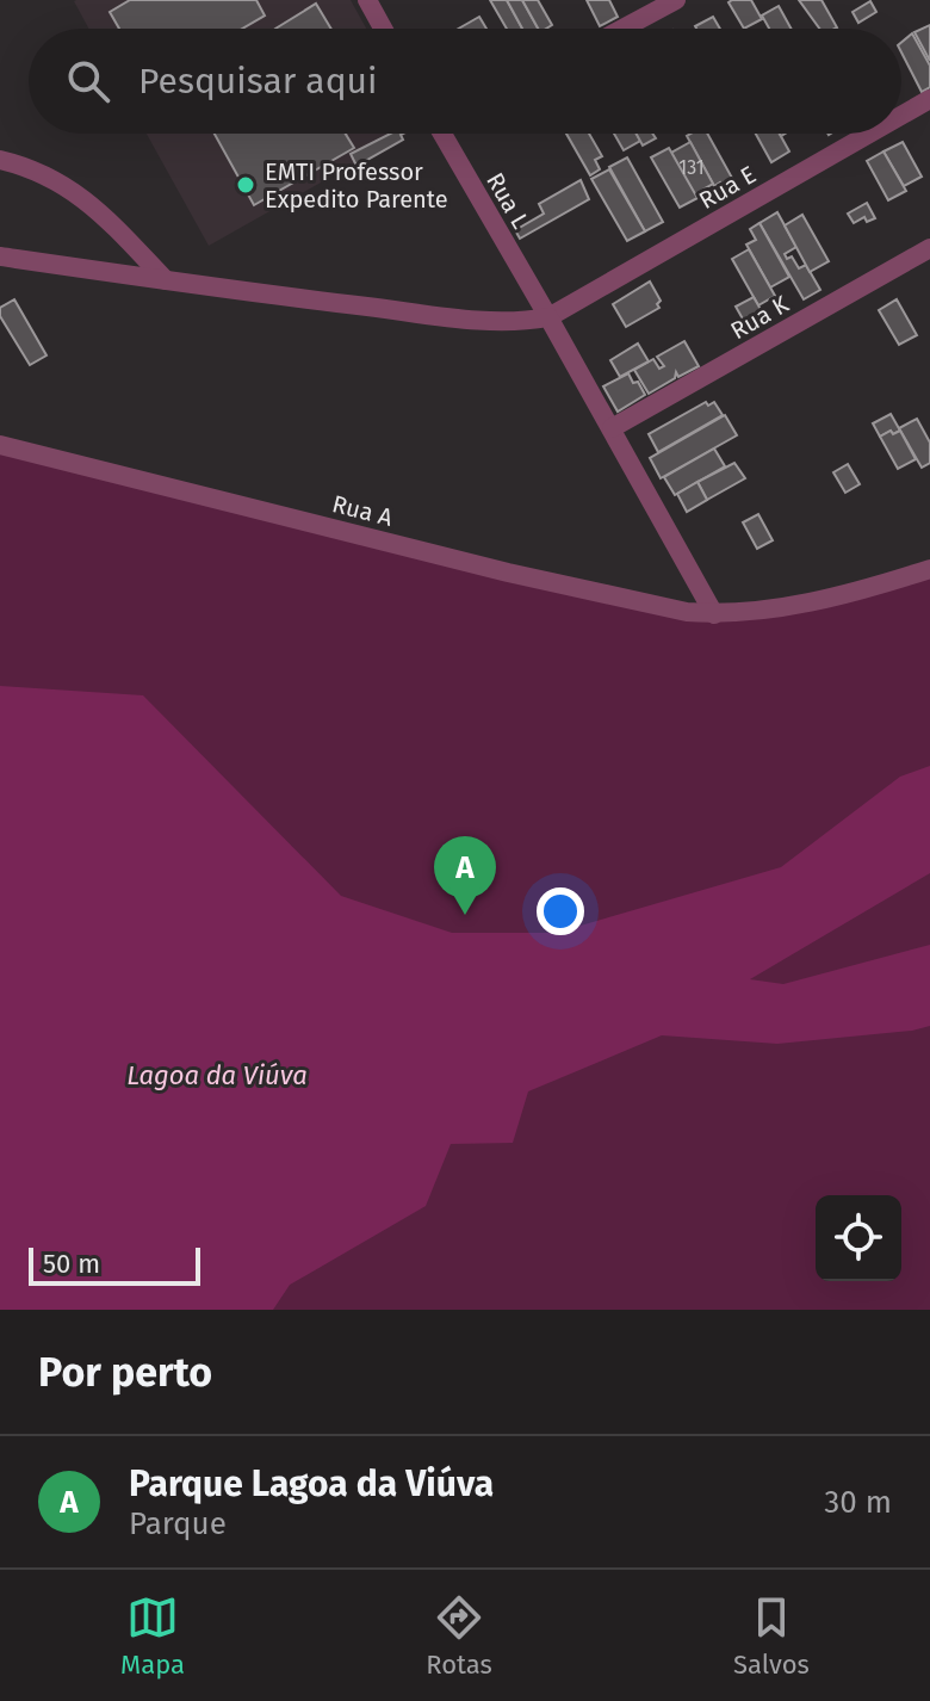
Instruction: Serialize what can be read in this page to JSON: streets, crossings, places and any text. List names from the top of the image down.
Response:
{
  "streets": {
    "street": [
      "Rua E",
      "Rua L",
      "Rua K",
      "Rua A"
    ]
  },
  "crossings": [
    ["Rua E", "Rua L"]
  ],
  "water": ["Lagoa da Viúva"],
  "places": ["EMTI Professor Expedito Parente"],
  "house_numbers": ["131"],
  "scale_bar": "50 m",
  "page": {
    "search": "Pesquisar aqui",
    "pins": "A",
    "scale": "50 m",
    "heading": "Por perto",
    "list": [
      {
        "mark": "A",
        "name": "Parque Lagoa da Viúva",
        "note": "Parque",
        "value": "30 m"
      }
    ],
    "nav": ["Mapa", "Rotas", "Salvos"]
  }
}
